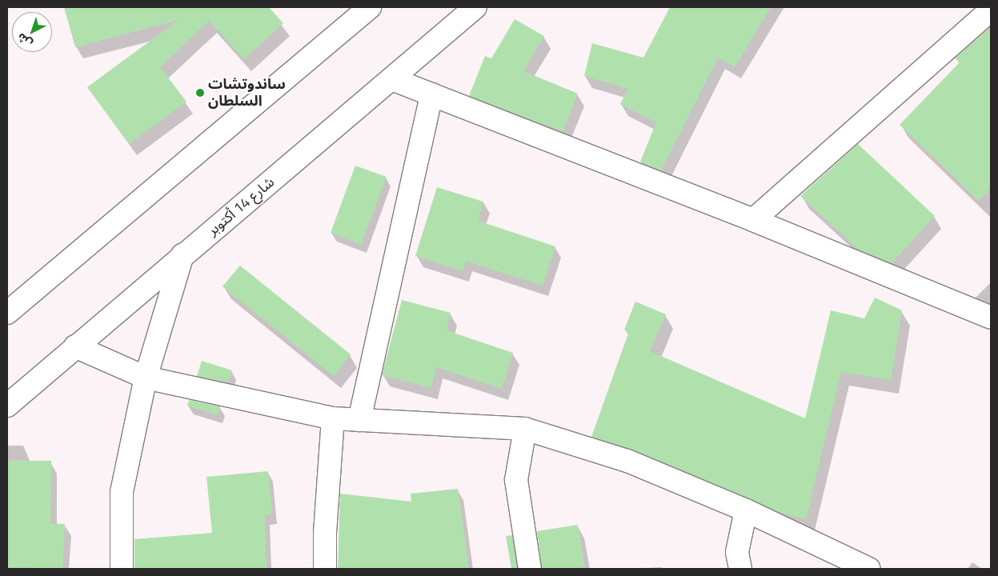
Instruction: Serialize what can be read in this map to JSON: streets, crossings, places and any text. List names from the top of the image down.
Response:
{
  "streets": {
    "street": ["شارع 14 أكتوبر"]
  },
  "places": ["ساندوتشات السلطان"],
  "north": "bottom left"
}
